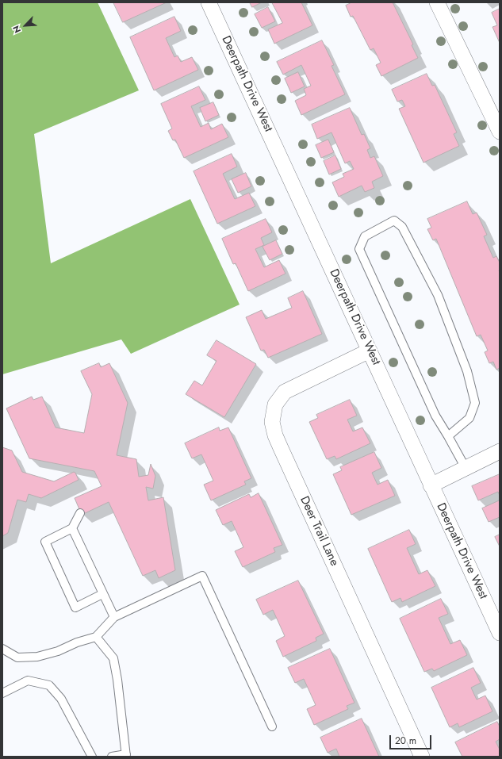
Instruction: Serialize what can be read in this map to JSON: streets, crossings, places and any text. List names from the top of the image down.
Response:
{
  "streets": {
    "street": ["Deerpath Drive West", "Deer Trail Lane"]
  },
  "crossings": [
    ["Deerpath Drive West", "Deer Trail Lane"]
  ],
  "scale_bar": "20 m",
  "north": "bottom left"
}
